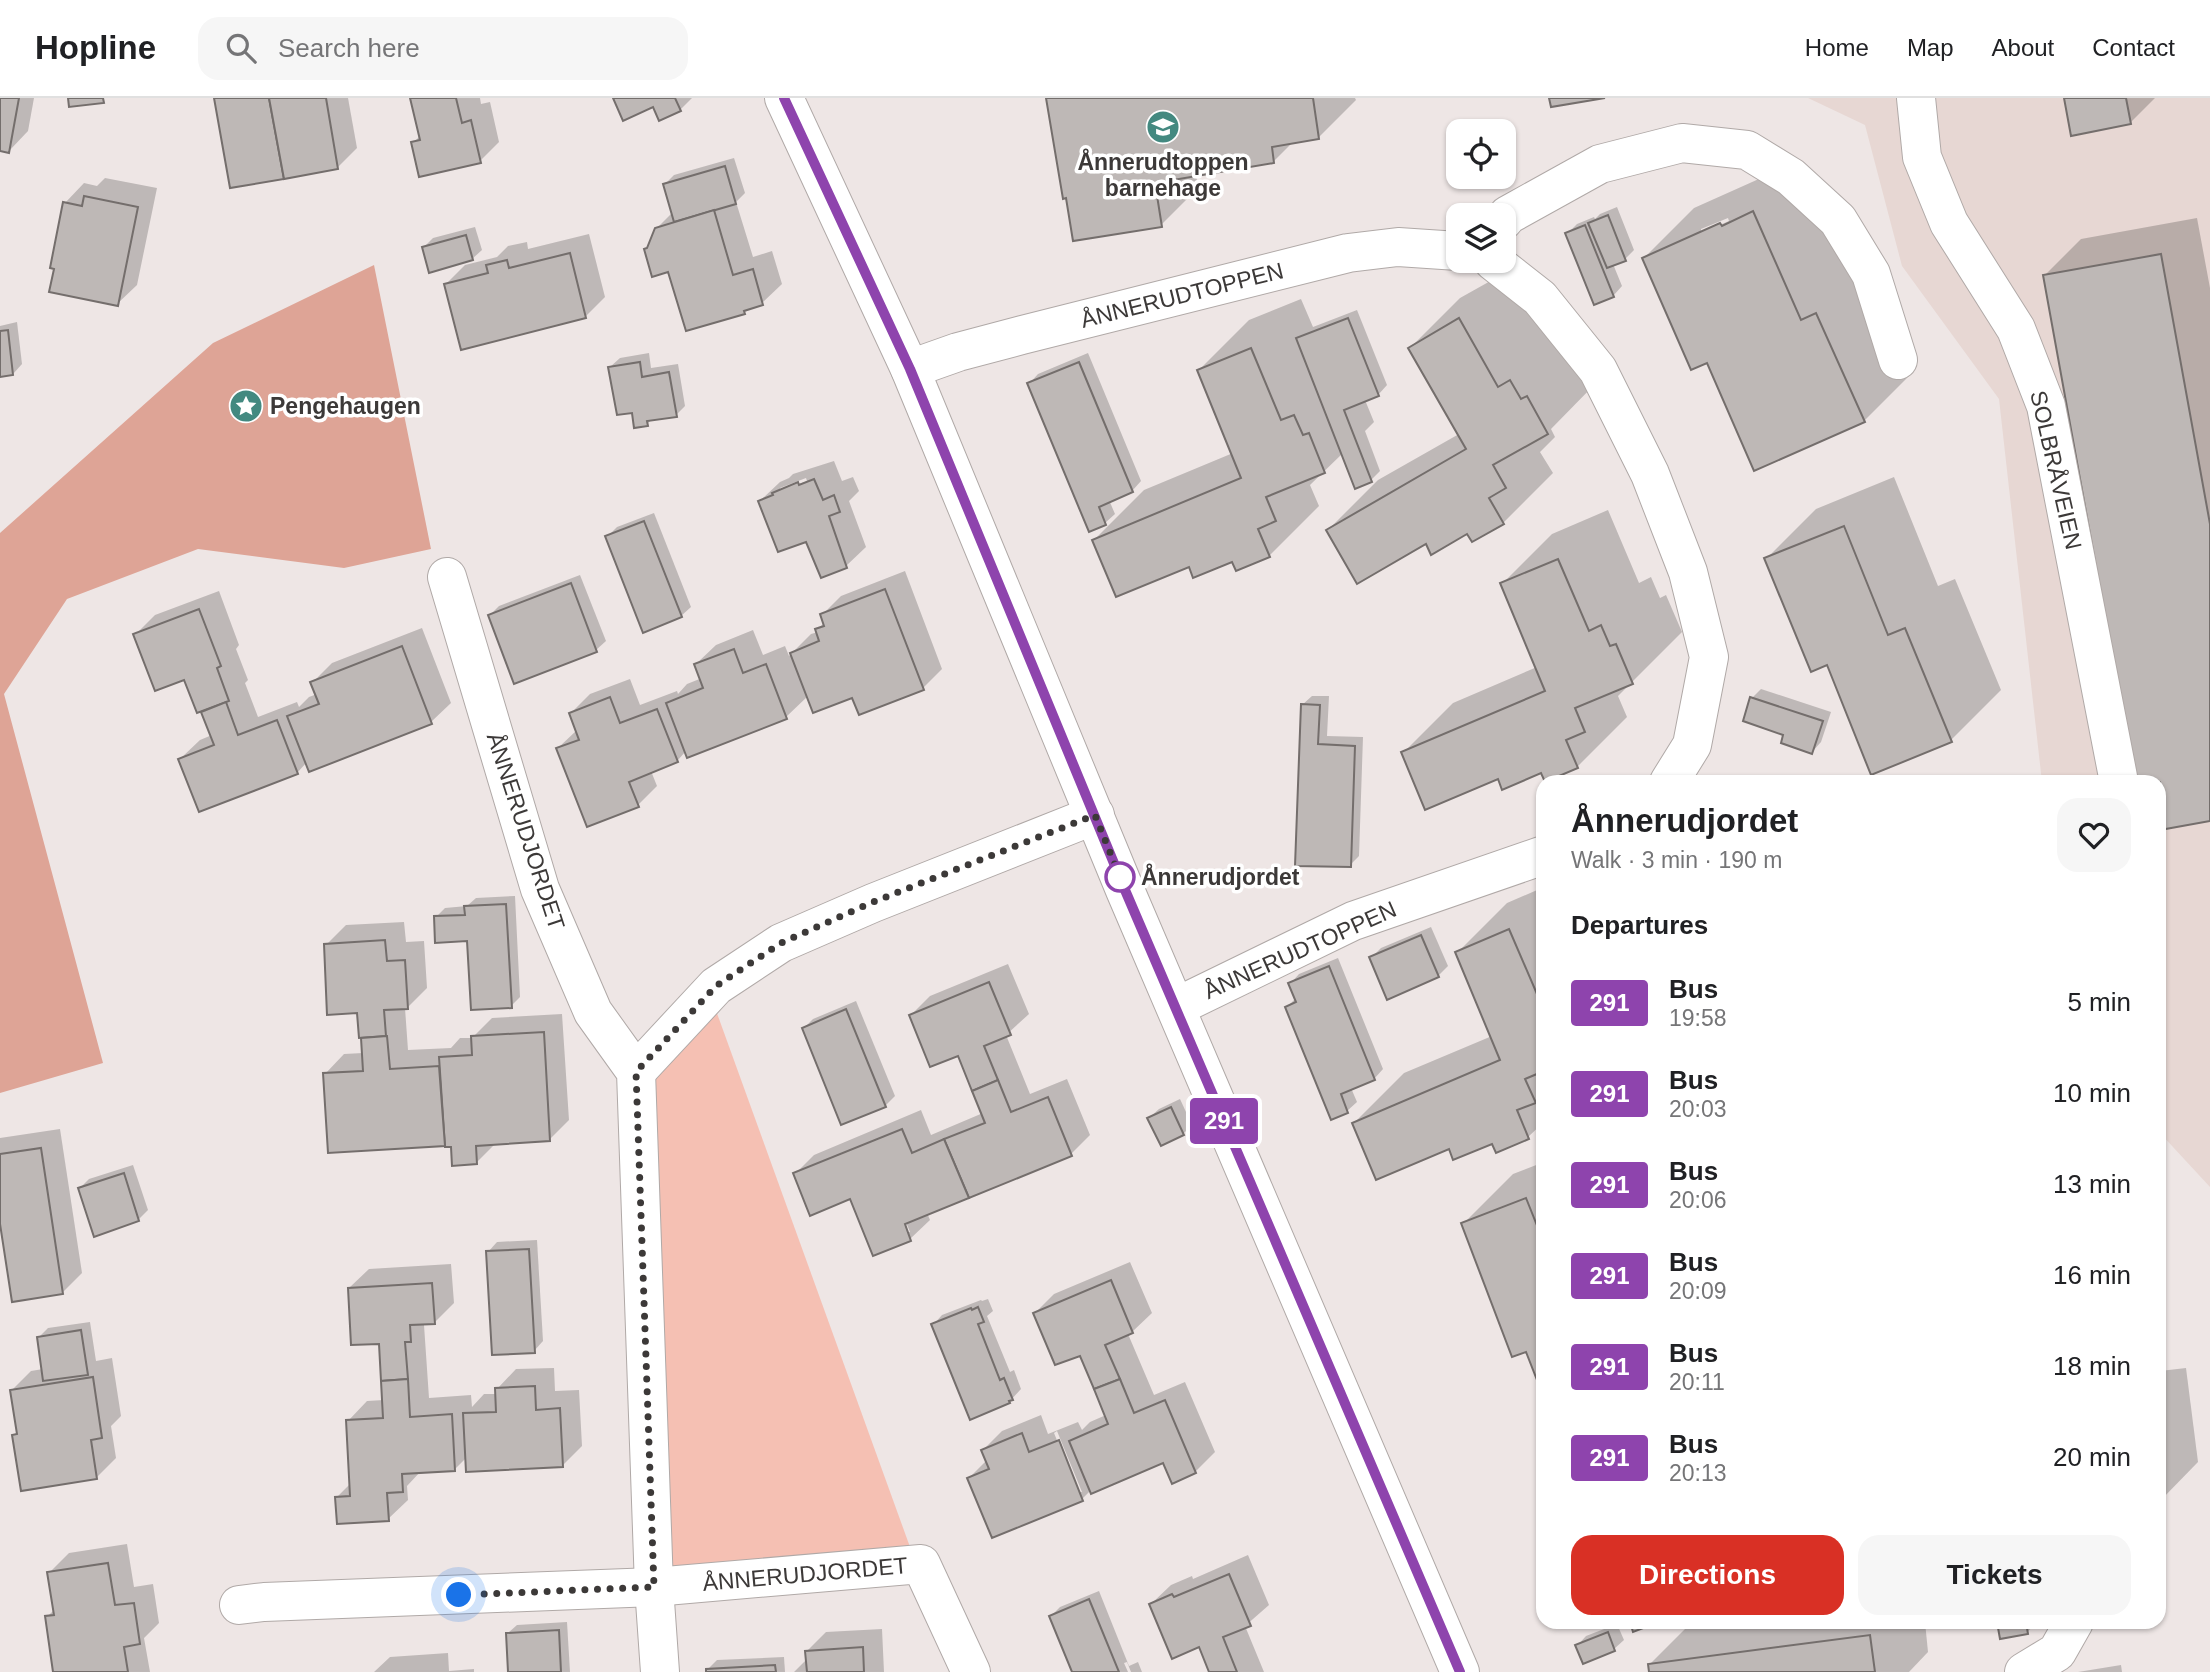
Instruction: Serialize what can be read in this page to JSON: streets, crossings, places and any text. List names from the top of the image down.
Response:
{
  "streets": {
    "street": ["ÅNNERUDTOPPEN", "SOLBRÅVEIEN", "ÅNNERUDJORDET"]
  },
  "places": {
    "school or university": ["Ånnerudtoppen barnehage"],
    "place": ["Pengehaugen"],
    "other": ["Ånnerudjordet"]
  },
  "lines": ["bus line 291"],
  "page": {
    "header": "Hopline",
    "search": "Search here",
    "nav": [
      "Home",
      "Map",
      "About",
      "Contact"
    ],
    "on_map": "291",
    "heading": [
      ["Ånnerudjordet", "Walk · 3 min · 190 m"],
      "Departures"
    ],
    "list": [
      {
        "mark": "291",
        "name": "Bus",
        "note": "19:58",
        "value": "5 min"
      },
      {
        "mark": "291",
        "name": "Bus",
        "note": "20:03",
        "value": "10 min"
      },
      {
        "mark": "291",
        "name": "Bus",
        "note": "20:06",
        "value": "13 min"
      },
      {
        "mark": "291",
        "name": "Bus",
        "note": "20:09",
        "value": "16 min"
      },
      {
        "mark": "291",
        "name": "Bus",
        "note": "20:11",
        "value": "18 min"
      },
      {
        "mark": "291",
        "name": "Bus",
        "note": "20:13",
        "value": "20 min"
      }
    ],
    "buttons": ["Directions", "Tickets"]
  }
}
